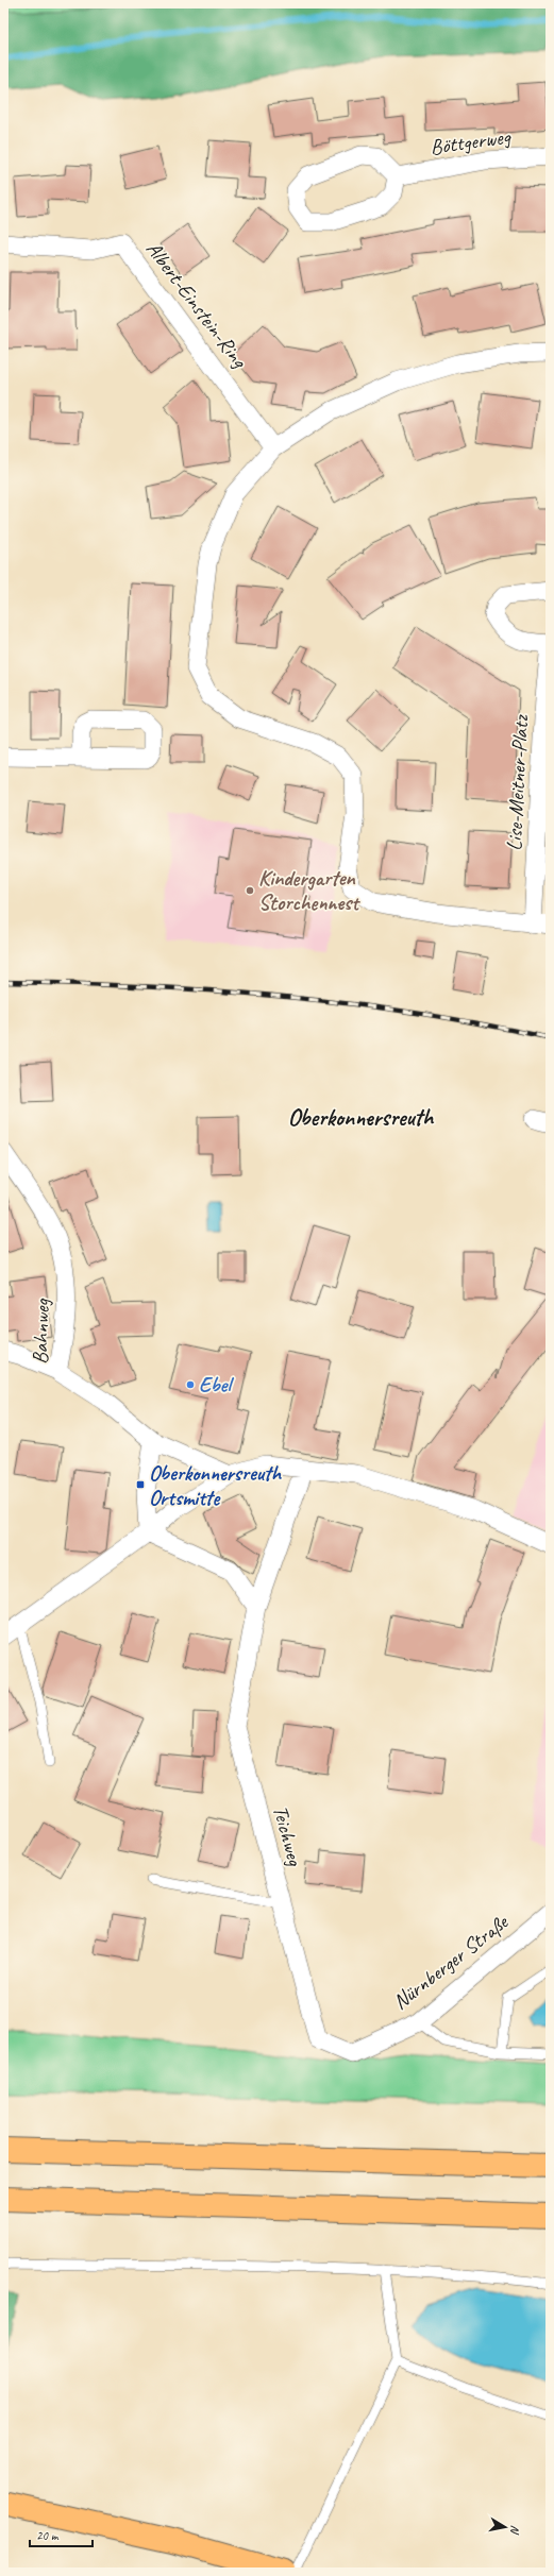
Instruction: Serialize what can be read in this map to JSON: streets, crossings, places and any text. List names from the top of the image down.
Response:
{
  "streets": {
    "street": [
      "Böttgerweg",
      "Albert-Einstein-Ring",
      "Lise-Meitner-Platz",
      "Bahnweg",
      "Teichweg",
      "Nürnberger Straße"
    ]
  },
  "crossings": [
    ["Teichweg", "Nürnberger Straße"]
  ],
  "districts": ["Oberkonnersreuth"],
  "places": {
    "other": ["Kindergarten Storchennest", "Ebel"],
    "transit": ["Oberkonnersreuth Ortsmitte"]
  },
  "scale_bar": "20 m",
  "north": "right"
}
